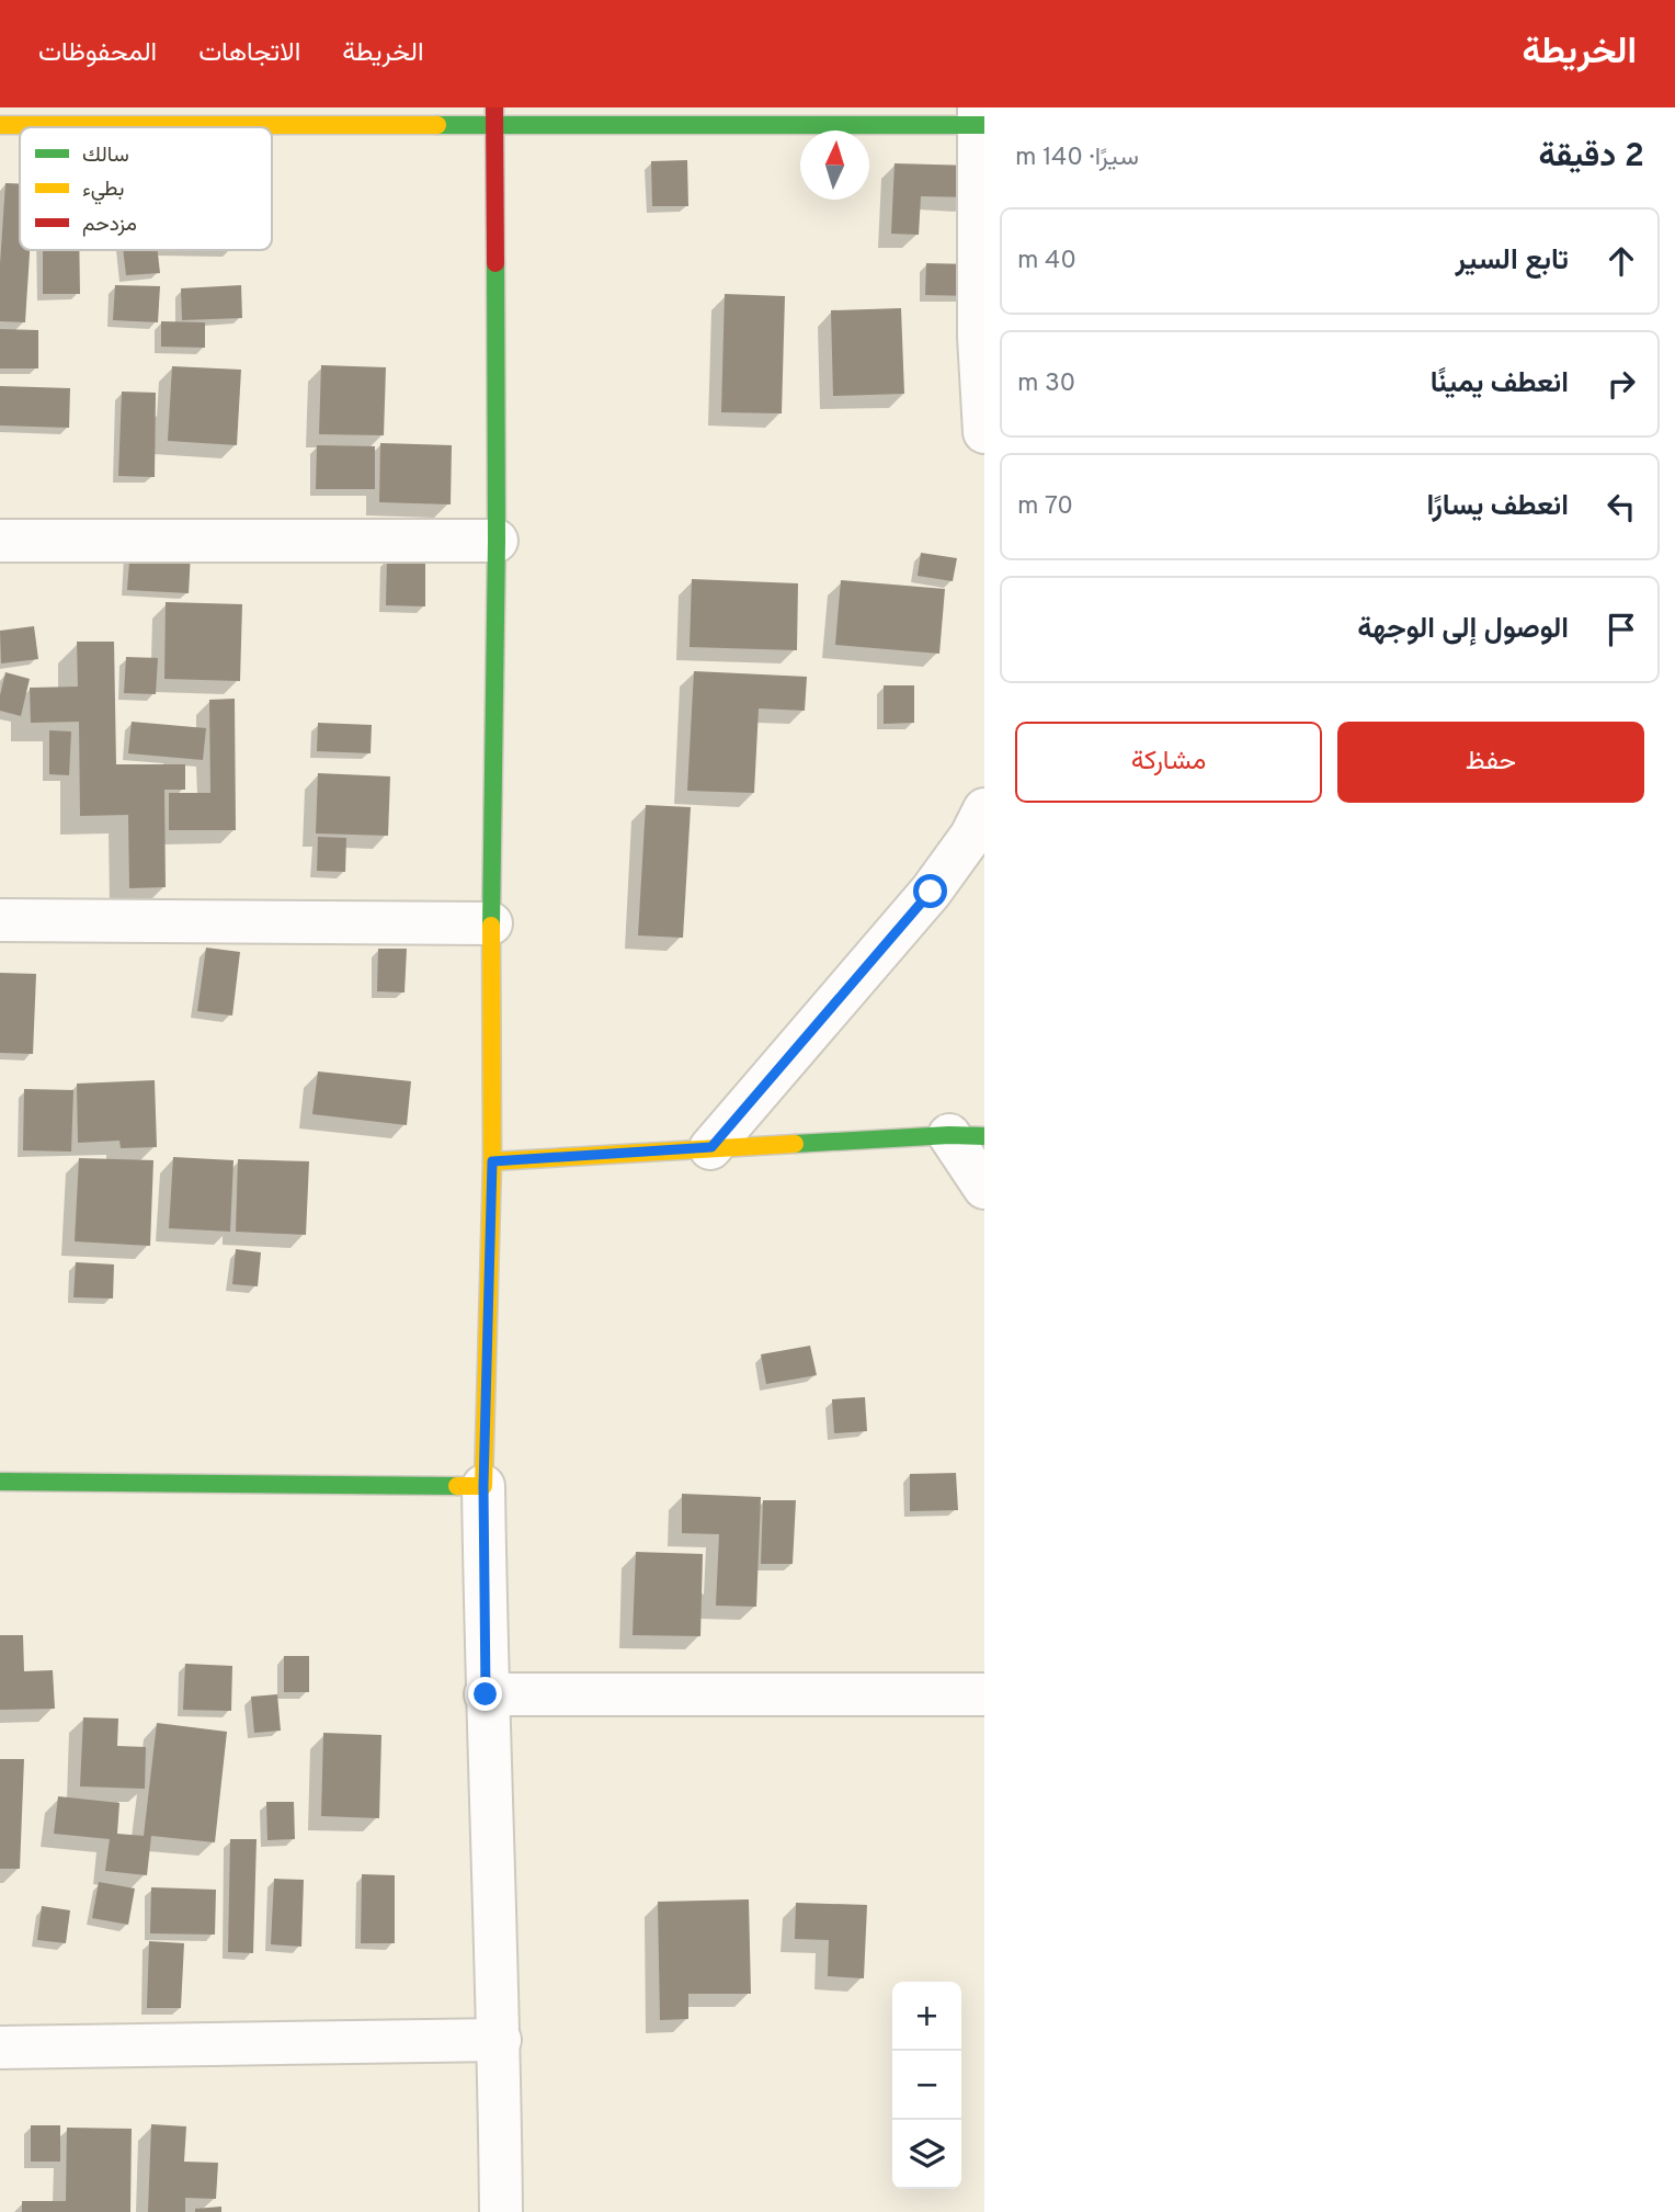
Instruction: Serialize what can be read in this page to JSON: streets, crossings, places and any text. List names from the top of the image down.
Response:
{
  "legend": ["سالك", "بطيء", "مزدحم"],
  "north": "top",
  "page": {
    "header": "الخريطة",
    "nav": ["الخريطة", "الاتجاهات", "المحفوظات"],
    "heading": ["2 دقيقة", "سيرًا · 140 m"],
    "list": [
      ["تابع السير", "40 m"],
      ["انعطف يمينًا", "30 m"],
      ["انعطف يسارًا", "70 m"],
      "الوصول إلى الوجهة"
    ],
    "buttons": ["حفظ", "مشاركة"],
    "map_buttons": ["+", "−"]
  }
}
